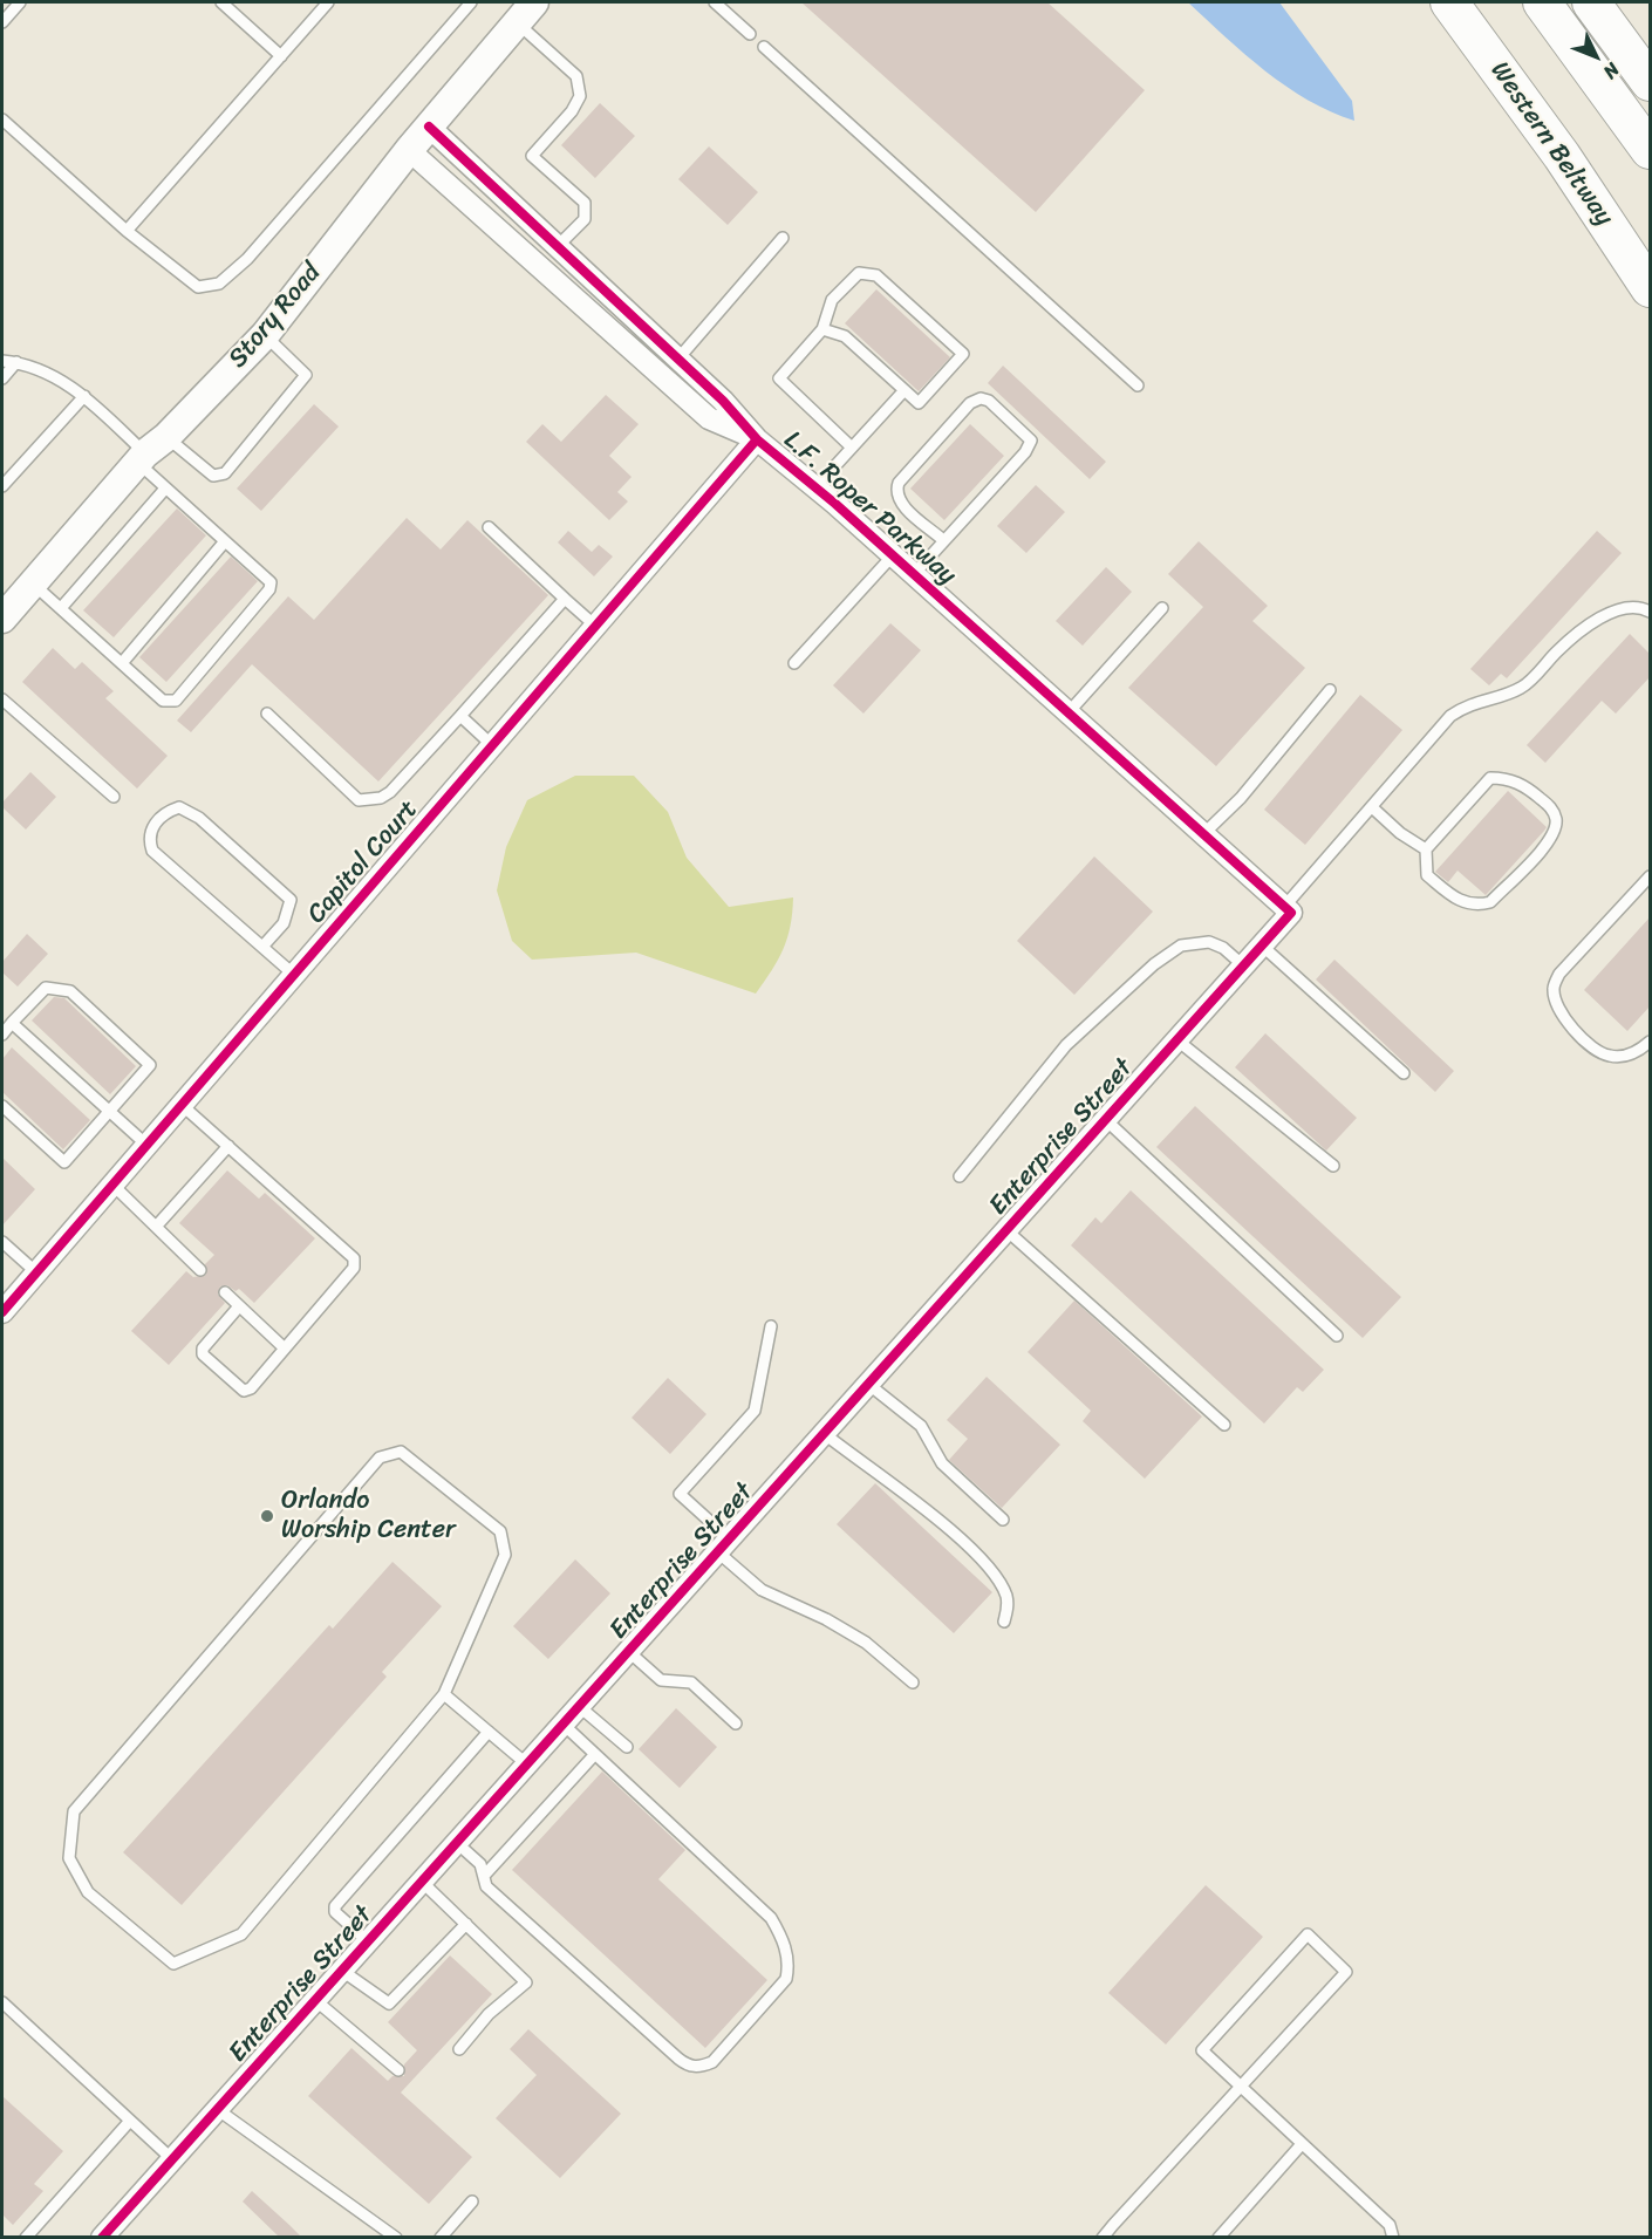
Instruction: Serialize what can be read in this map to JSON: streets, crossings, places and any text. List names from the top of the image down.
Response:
{
  "streets": {
    "highway": ["Western Beltway"],
    "street": [
      "Story Road",
      "L.F. Roper Parkway",
      "Capitol Court",
      "Enterprise Street"
    ]
  },
  "crossings": [
    ["Story Road", "L.F. Roper Parkway"],
    ["L.F. Roper Parkway", "Capitol Court"],
    ["L.F. Roper Parkway", "Enterprise Street"]
  ],
  "places": ["Orlando Worship Center"],
  "north": "bottom right"
}
